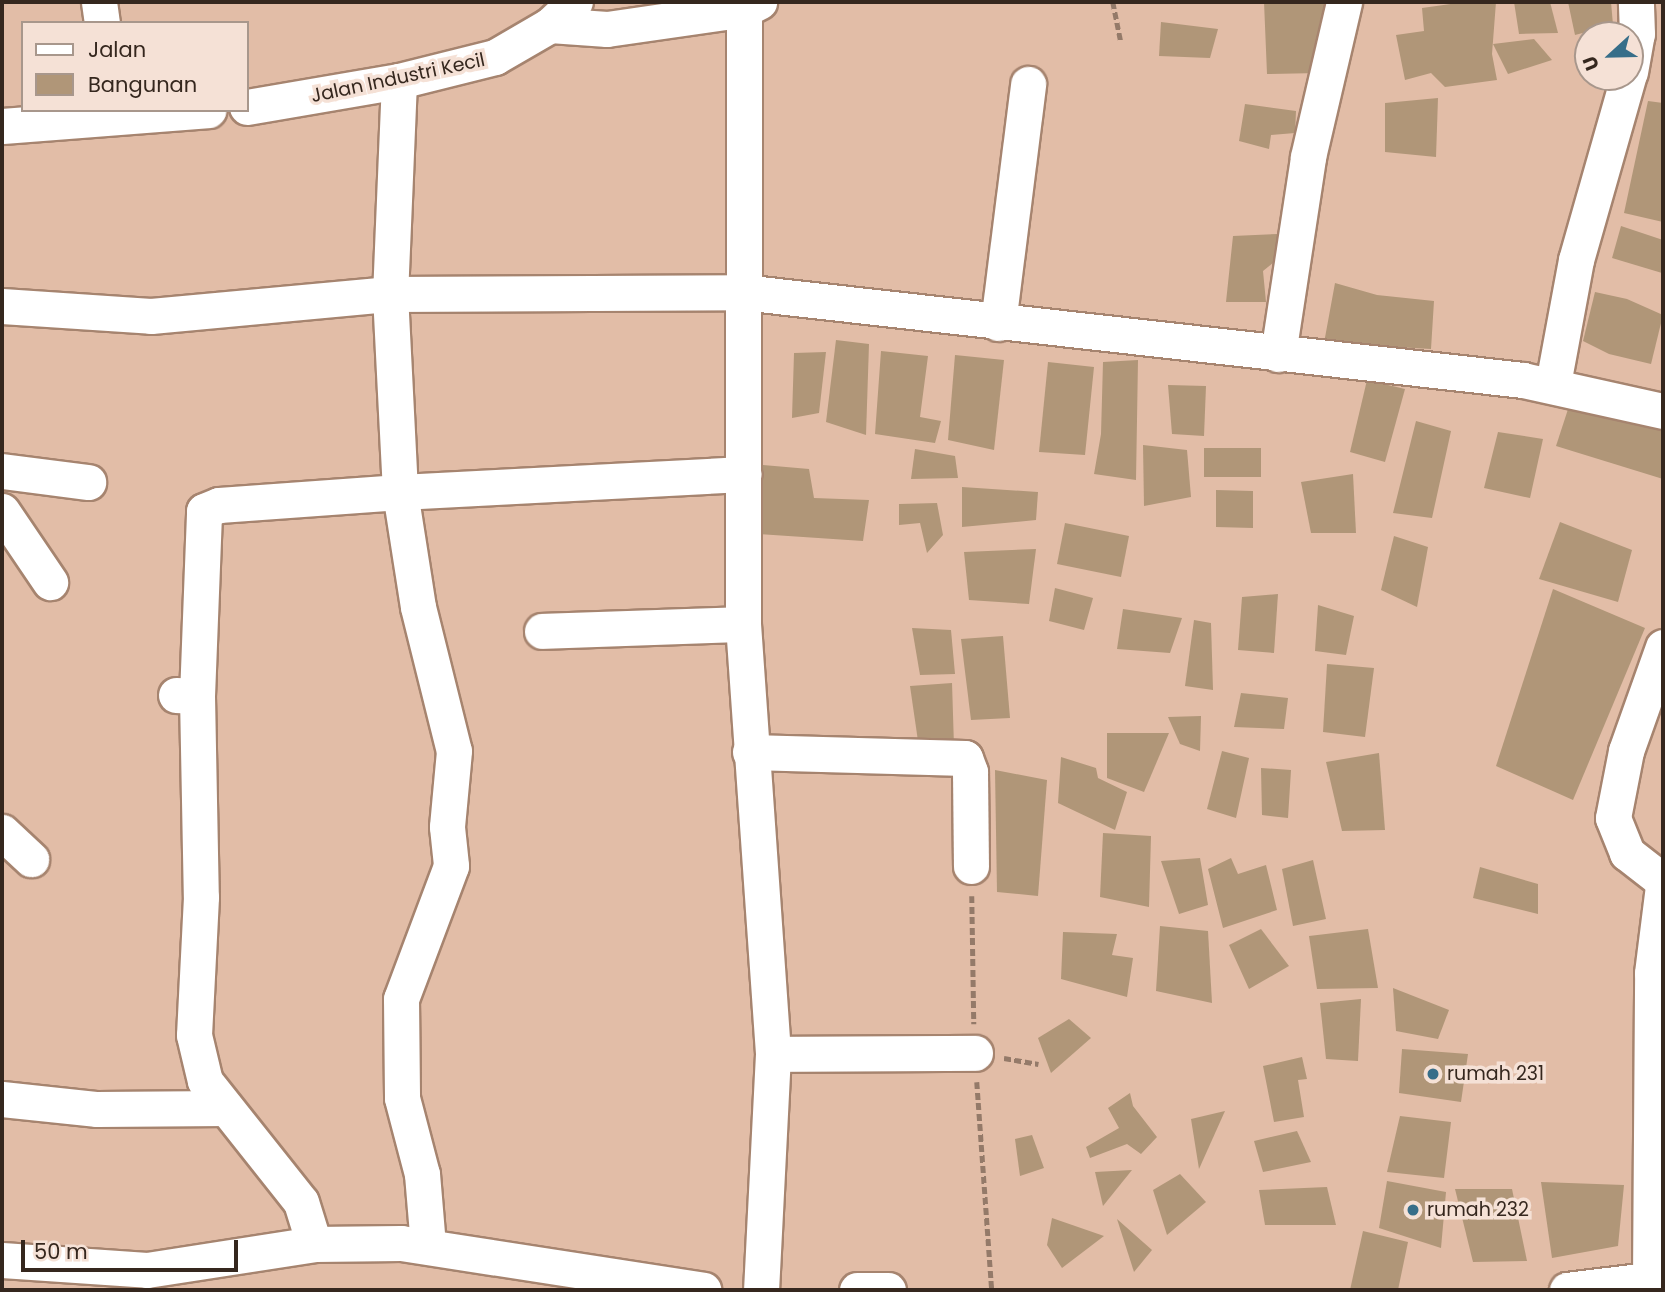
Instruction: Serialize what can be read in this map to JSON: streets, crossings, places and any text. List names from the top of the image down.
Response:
{
  "streets": {
    "street": ["Jalan Industri Kecil"]
  },
  "places": ["rumah 231", "rumah 232"],
  "legend": ["Jalan", "Bangunan"],
  "scale_bar": "50 m",
  "north": "left"
}
